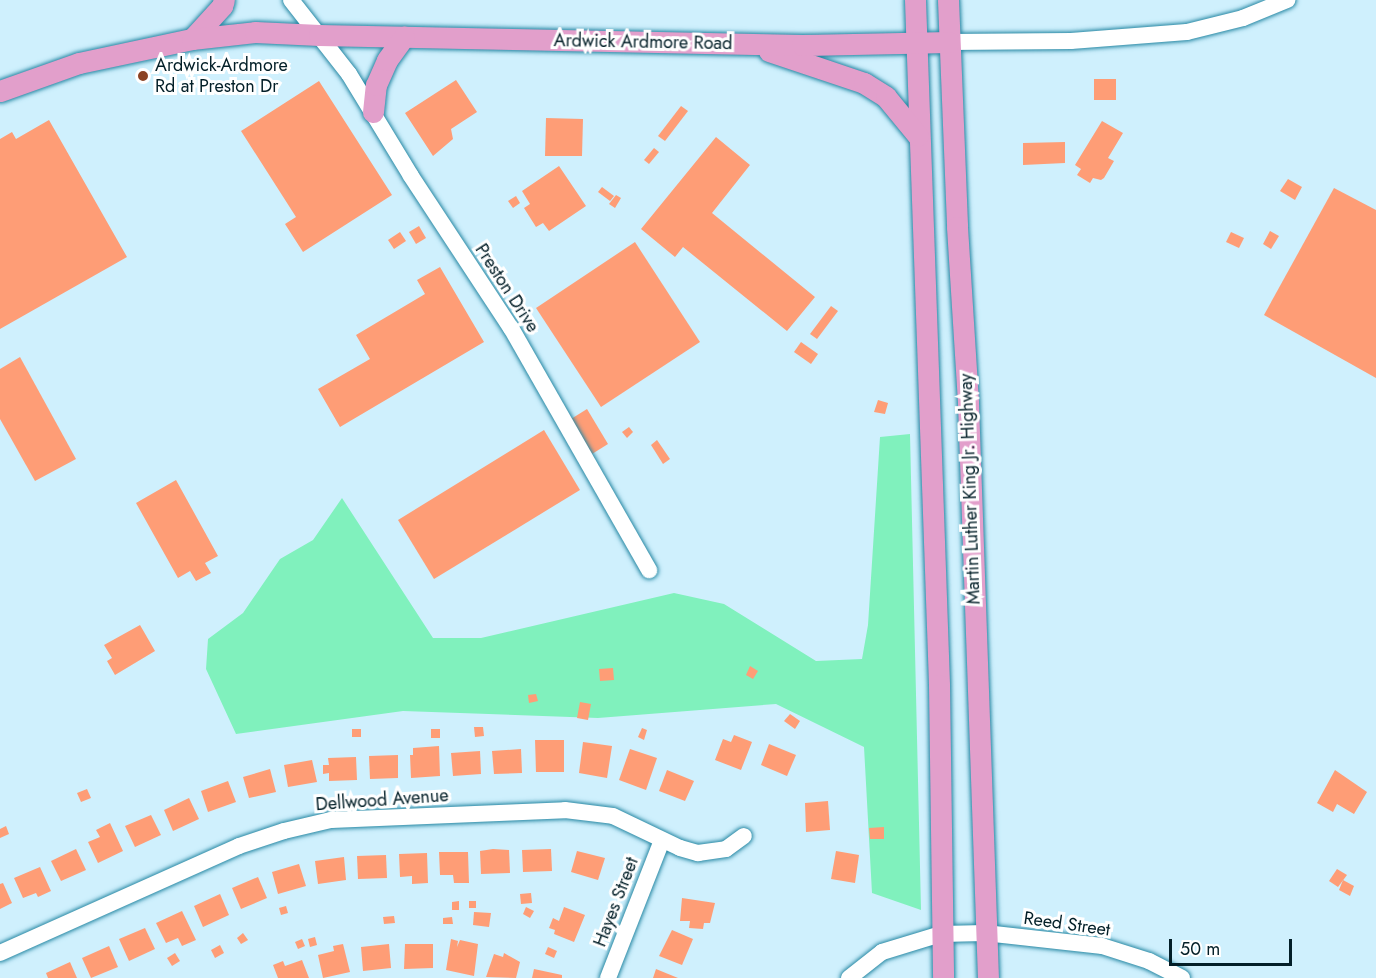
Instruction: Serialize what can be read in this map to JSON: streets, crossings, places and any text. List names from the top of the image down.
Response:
{
  "streets": {
    "main road": ["Ardwick Ardmore Road", "Martin Luther King Jr. Highway"],
    "street": [
      "Preston Drive",
      "Dellwood Avenue",
      "Hayes Street",
      "Reed Street"
    ]
  },
  "crossings": [
    ["Ardwick Ardmore Road", "Preston Drive"],
    ["Ardwick Ardmore Road", "Martin Luther King Jr. Highway"],
    ["Martin Luther King Jr. Highway", "Reed Street"],
    ["Dellwood Avenue", "Hayes Street"]
  ],
  "places": ["Ardwick-Ardmore Rd at Preston Dr"],
  "scale_bar": "50 m"
}
